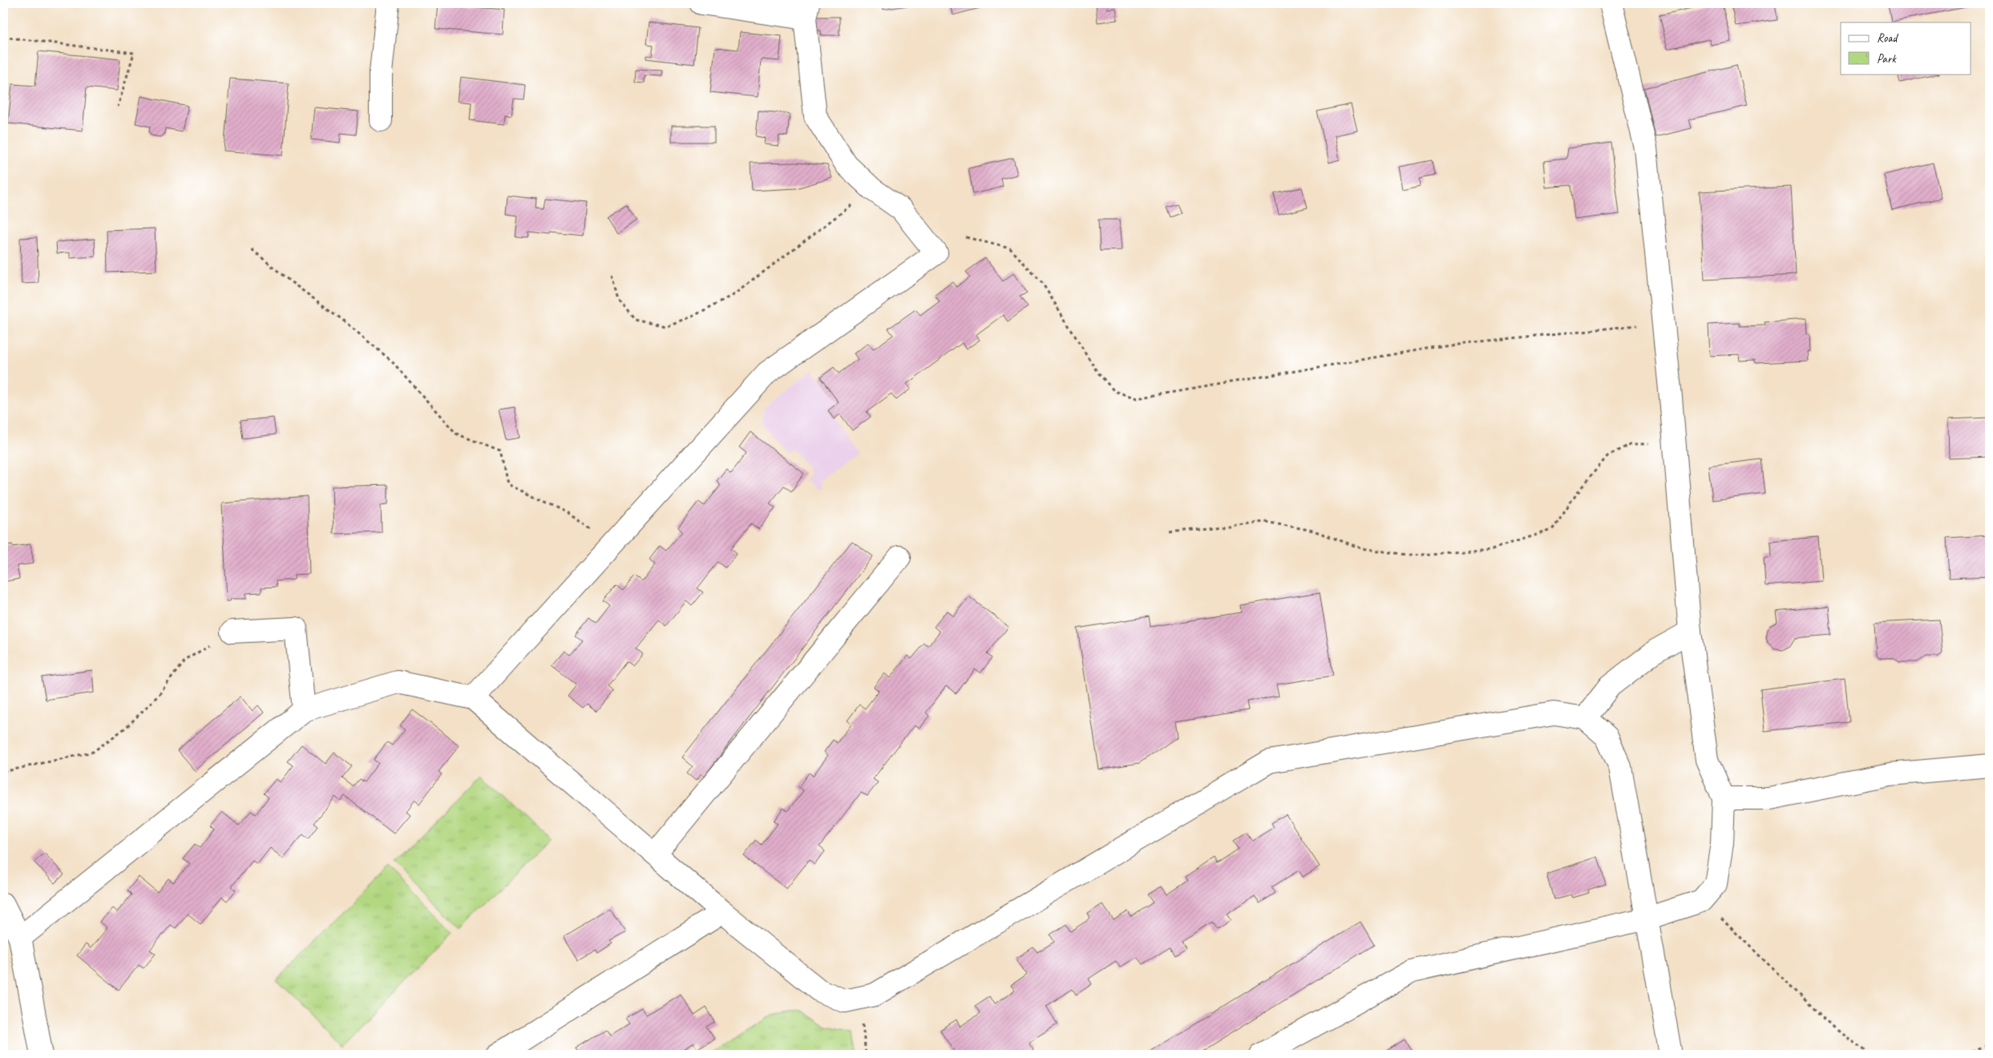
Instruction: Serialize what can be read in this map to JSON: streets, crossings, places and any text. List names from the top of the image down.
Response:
{
  "legend": ["Road", "Park"]
}
